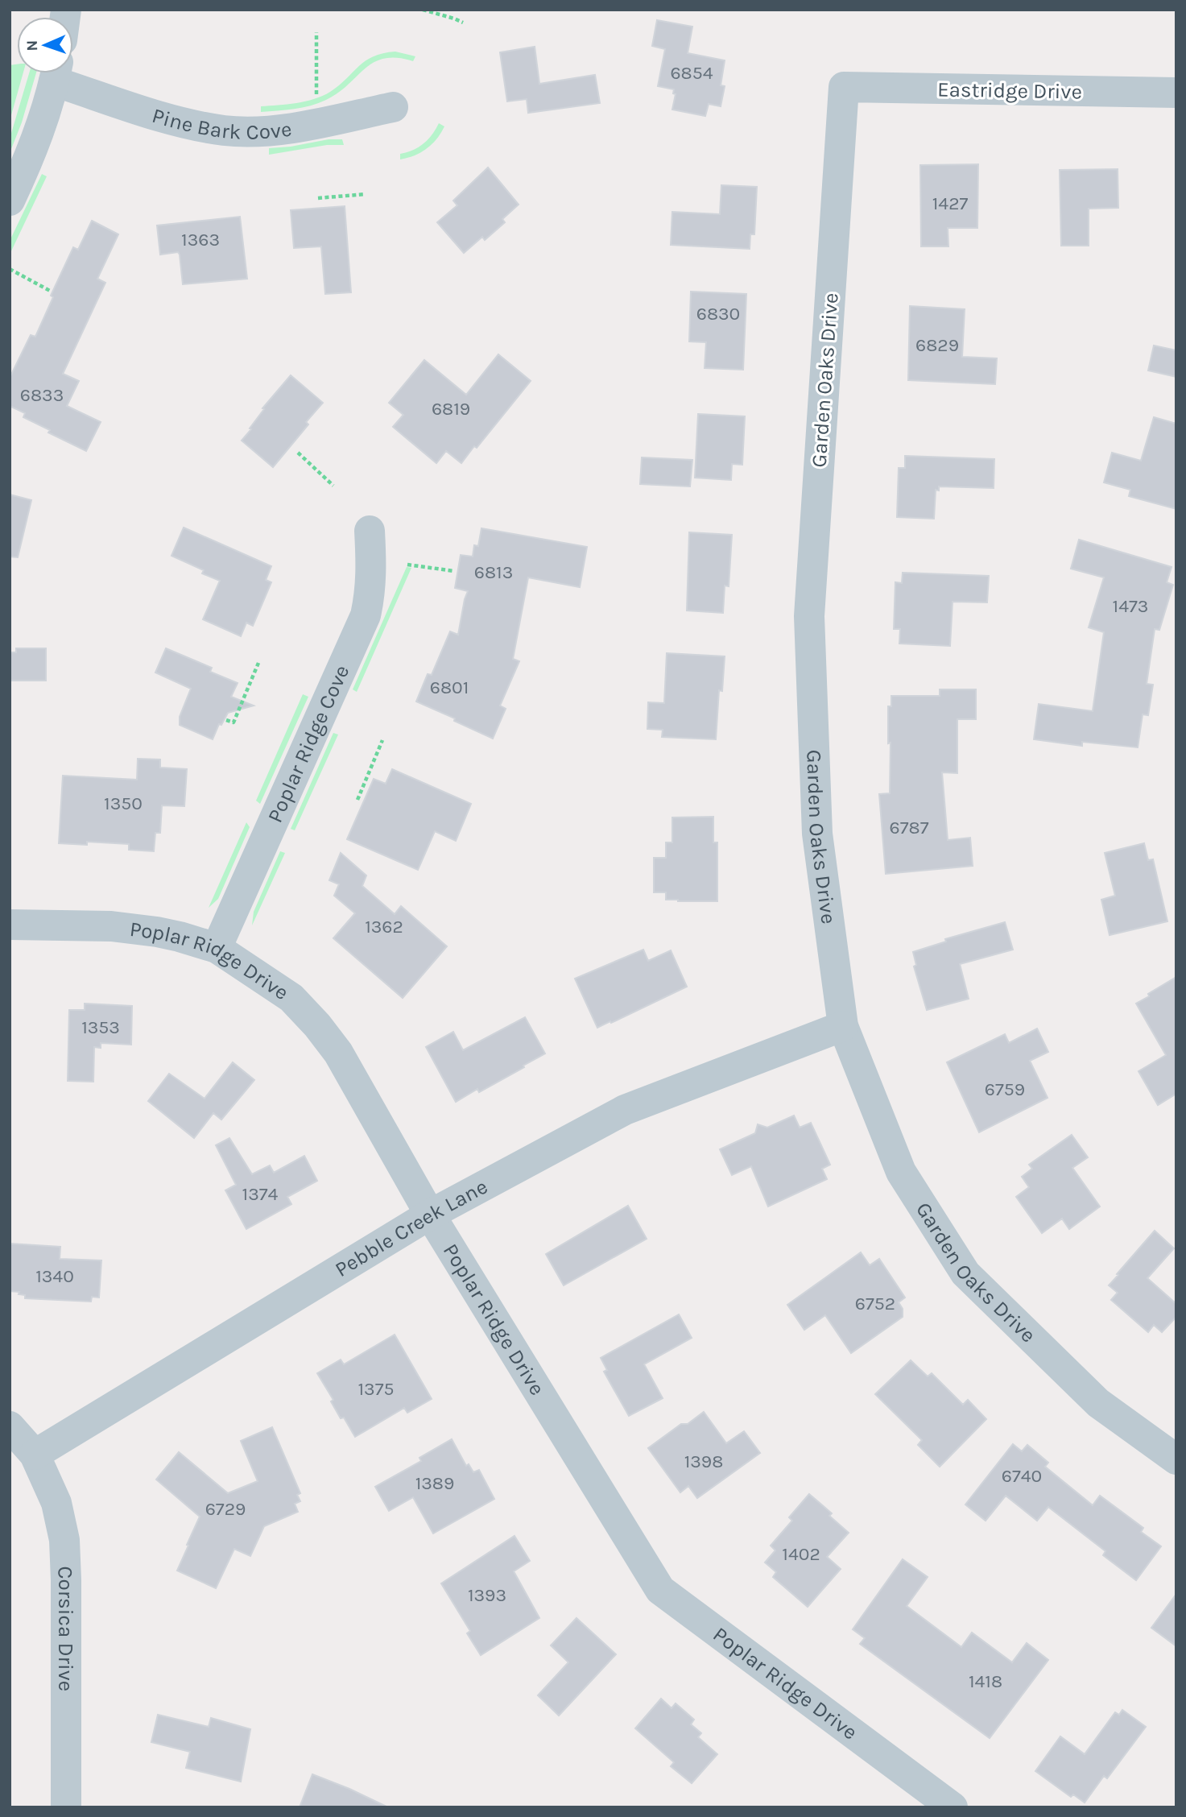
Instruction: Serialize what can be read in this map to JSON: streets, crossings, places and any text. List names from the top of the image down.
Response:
{
  "streets": {
    "street": [
      "Eastridge Drive",
      "Pine Bark Cove",
      "Garden Oaks Drive",
      "Poplar Ridge Cove",
      "Poplar Ridge Drive",
      "Pebble Creek Lane",
      "Corsica Drive"
    ]
  },
  "crossings": [
    ["Eastridge Drive", "Garden Oaks Drive"],
    ["Garden Oaks Drive", "Pebble Creek Lane"],
    ["Poplar Ridge Cove", "Poplar Ridge Drive"],
    ["Poplar Ridge Drive", "Pebble Creek Lane"],
    ["Pebble Creek Lane", "Corsica Drive"]
  ],
  "house_numbers": [
    "6854",
    "1427",
    "1363",
    "6830",
    "6829",
    "6833",
    "6819",
    "6813",
    "1473",
    "6801",
    "1350",
    "6787",
    "1362",
    "1353",
    "6759",
    "1374",
    "1340",
    "6752",
    "1375",
    "1398",
    "6740",
    "1389",
    "6729",
    "1402",
    "1393",
    "1418"
  ],
  "north": "left"
}
